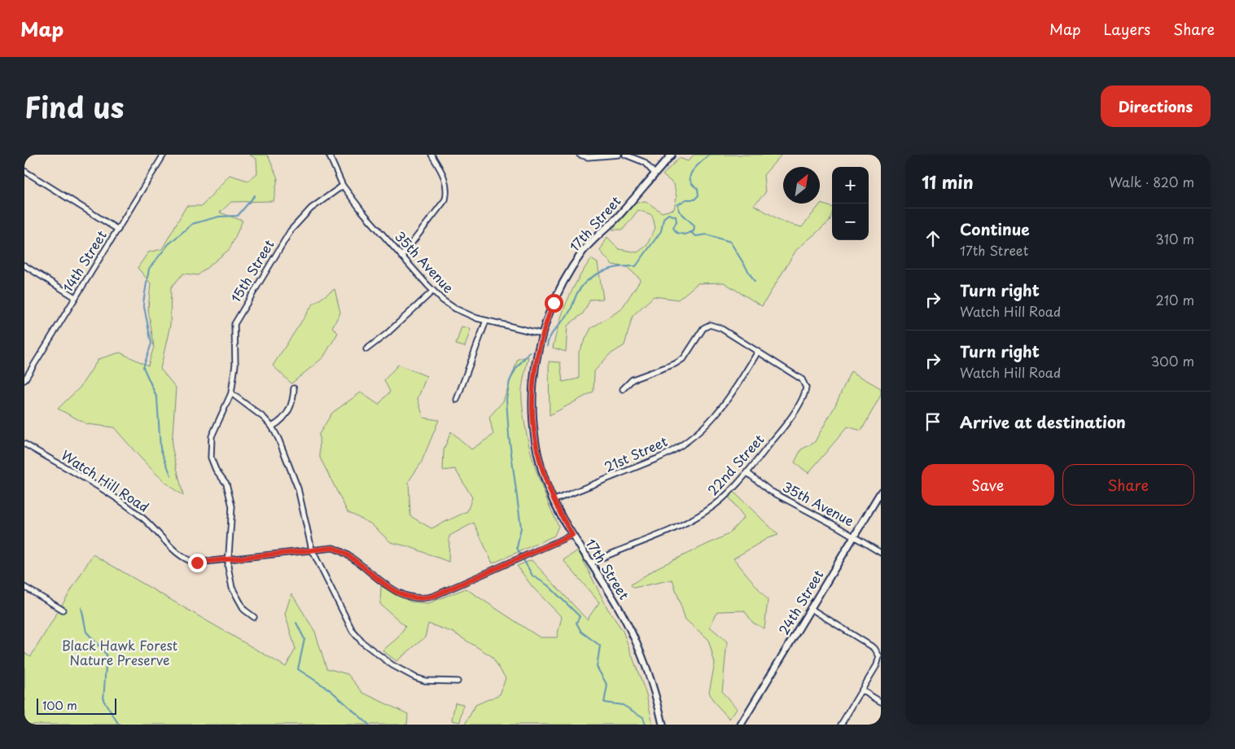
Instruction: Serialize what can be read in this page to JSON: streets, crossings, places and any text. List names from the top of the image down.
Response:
{
  "streets": {
    "street": [
      "17th Street",
      "14th Street",
      "35th Avenue",
      "15th Street",
      "21st Street",
      "22nd Street",
      "Watch Hill Road",
      "24th Street"
    ]
  },
  "crossings": [
    ["17th Street", "35th Avenue"],
    ["17th Street", "21st Street"],
    ["17th Street", "22nd Street"],
    ["17th Street", "Watch Hill Road"],
    ["35th Avenue", "15th Street"],
    ["35th Avenue", "22nd Street"],
    ["35th Avenue", "24th Street"],
    ["15th Street", "Watch Hill Road"],
    ["21st Street", "22nd Street"]
  ],
  "parks": ["Black Hawk Forest Nature Preserve"],
  "scale_bar": "100 m",
  "north": "top right",
  "page": {
    "header": "Map",
    "nav": ["Map", "Layers", "Share"],
    "title": "Find us",
    "buttons": [
      "Directions",
      ["Save", "Share"]
    ],
    "heading": ["11 min", "Walk · 820 m"],
    "map_buttons": ["+", "−"],
    "list": [
      ["Continue", "17th Street", "310 m"],
      ["Turn right", "Watch Hill Road", "210 m"],
      ["Turn right", "Watch Hill Road", "300 m"],
      "Arrive at destination"
    ],
    "scale": "100 m"
  }
}
